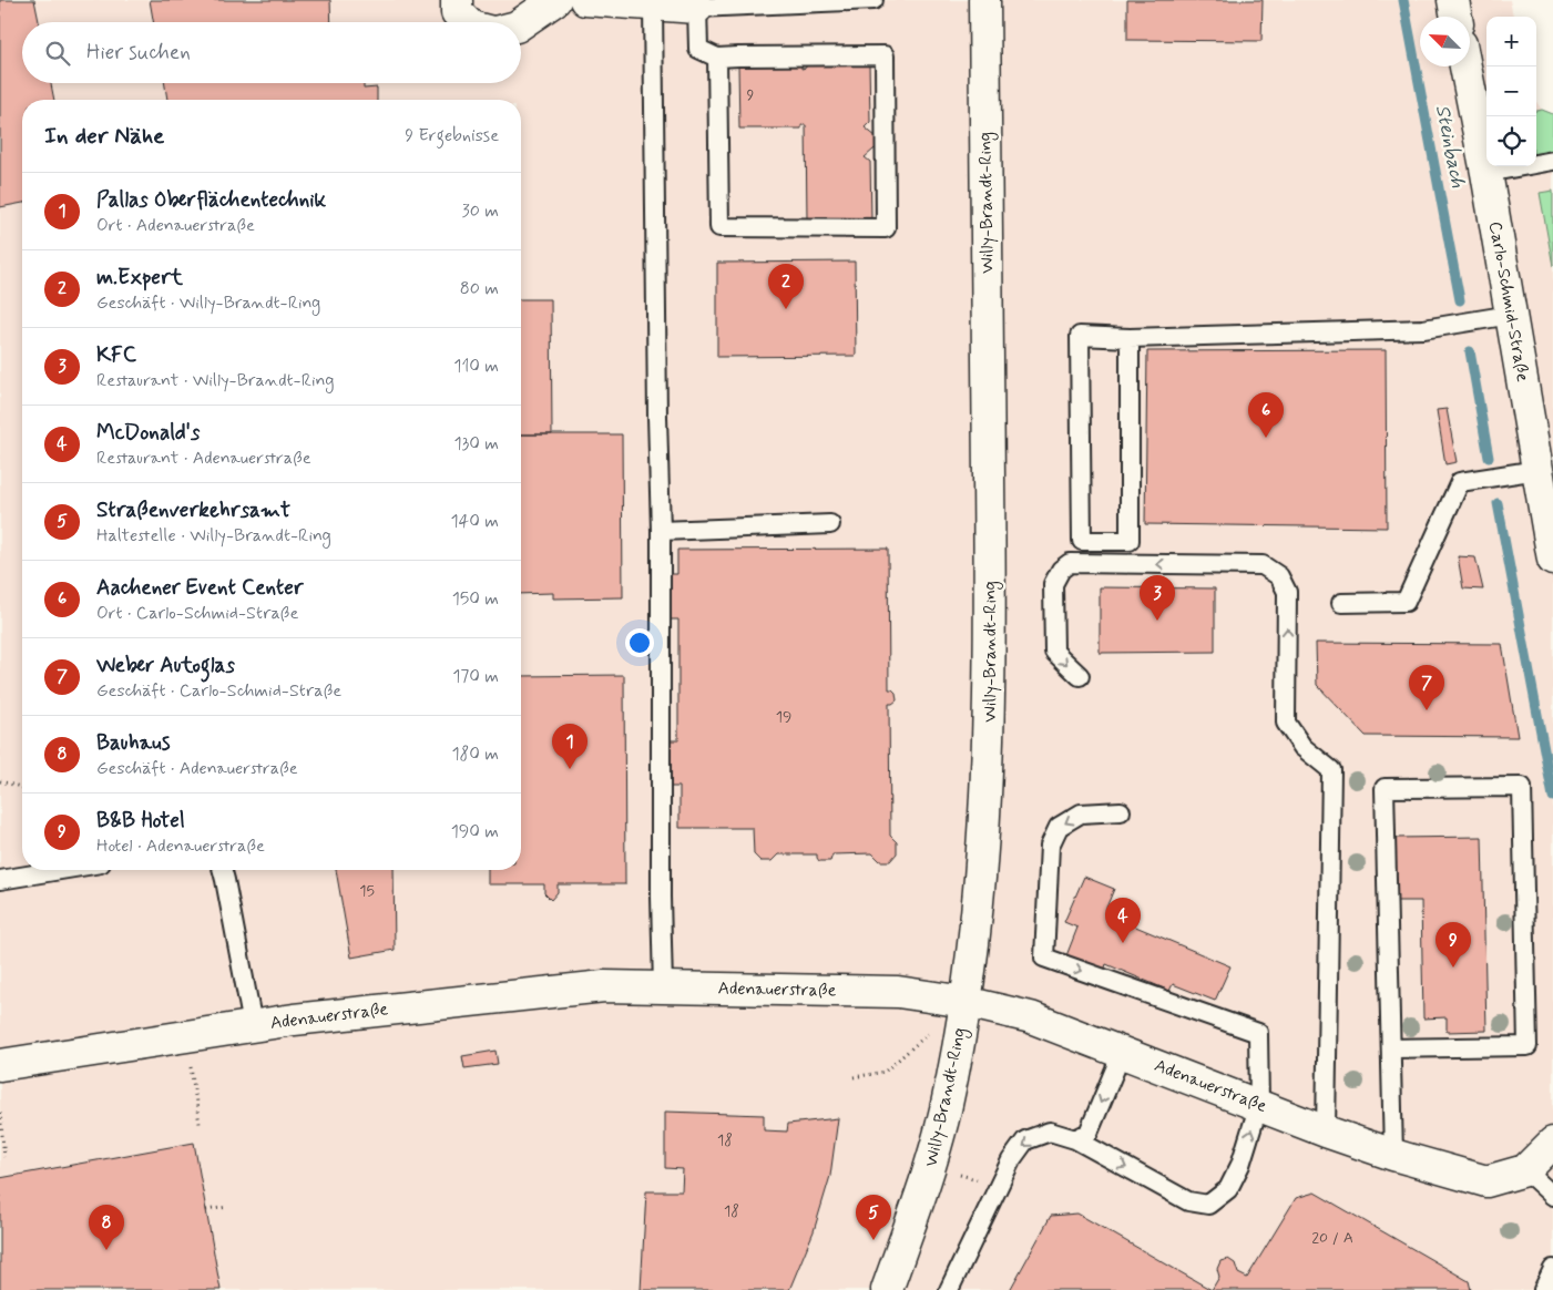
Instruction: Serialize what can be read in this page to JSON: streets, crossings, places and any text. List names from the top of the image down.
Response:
{
  "streets": {
    "street": ["Willy-Brandt-Ring", "Carlo-Schmid-Straße", "Adenauerstraße"]
  },
  "crossings": [
    ["Willy-Brandt-Ring", "Adenauerstraße"]
  ],
  "water": ["Steinbach"],
  "house_numbers": [
    "9",
    "19",
    "15",
    "18",
    "18",
    "20 / A"
  ],
  "north": "top left",
  "page": {
    "map_buttons": ["+", "−"],
    "search": "Hier suchen",
    "heading": ["In der Nähe", "9 Ergebnisse"],
    "list": [
      {
        "mark": "1",
        "name": "Pallas Oberflächentechnik",
        "note": "Ort · Adenauerstraße",
        "value": "30 m"
      },
      {
        "mark": "2",
        "name": "m.Expert",
        "note": "Geschäft · Willy-Brandt-Ring",
        "value": "80 m"
      },
      {
        "mark": "3",
        "name": "KFC",
        "note": "Restaurant · Willy-Brandt-Ring",
        "value": "110 m"
      },
      {
        "mark": "4",
        "name": "McDonald's",
        "note": "Restaurant · Adenauerstraße",
        "value": "130 m"
      },
      {
        "mark": "5",
        "name": "Straßenverkehrsamt",
        "note": "Haltestelle · Willy-Brandt-Ring",
        "value": "140 m"
      },
      {
        "mark": "6",
        "name": "Aachener Event Center",
        "note": "Ort · Carlo-Schmid-Straße",
        "value": "150 m"
      },
      {
        "mark": "7",
        "name": "Weber Autoglas",
        "note": "Geschäft · Carlo-Schmid-Straße",
        "value": "170 m"
      },
      {
        "mark": "8",
        "name": "Bauhaus",
        "note": "Geschäft · Adenauerstraße",
        "value": "180 m"
      },
      {
        "mark": "9",
        "name": "B&B Hotel",
        "note": "Hotel · Adenauerstraße",
        "value": "190 m"
      }
    ],
    "pins": [
      "2",
      "6",
      "3",
      "7",
      "1",
      "4",
      "9",
      "5",
      "8"
    ]
  }
}
